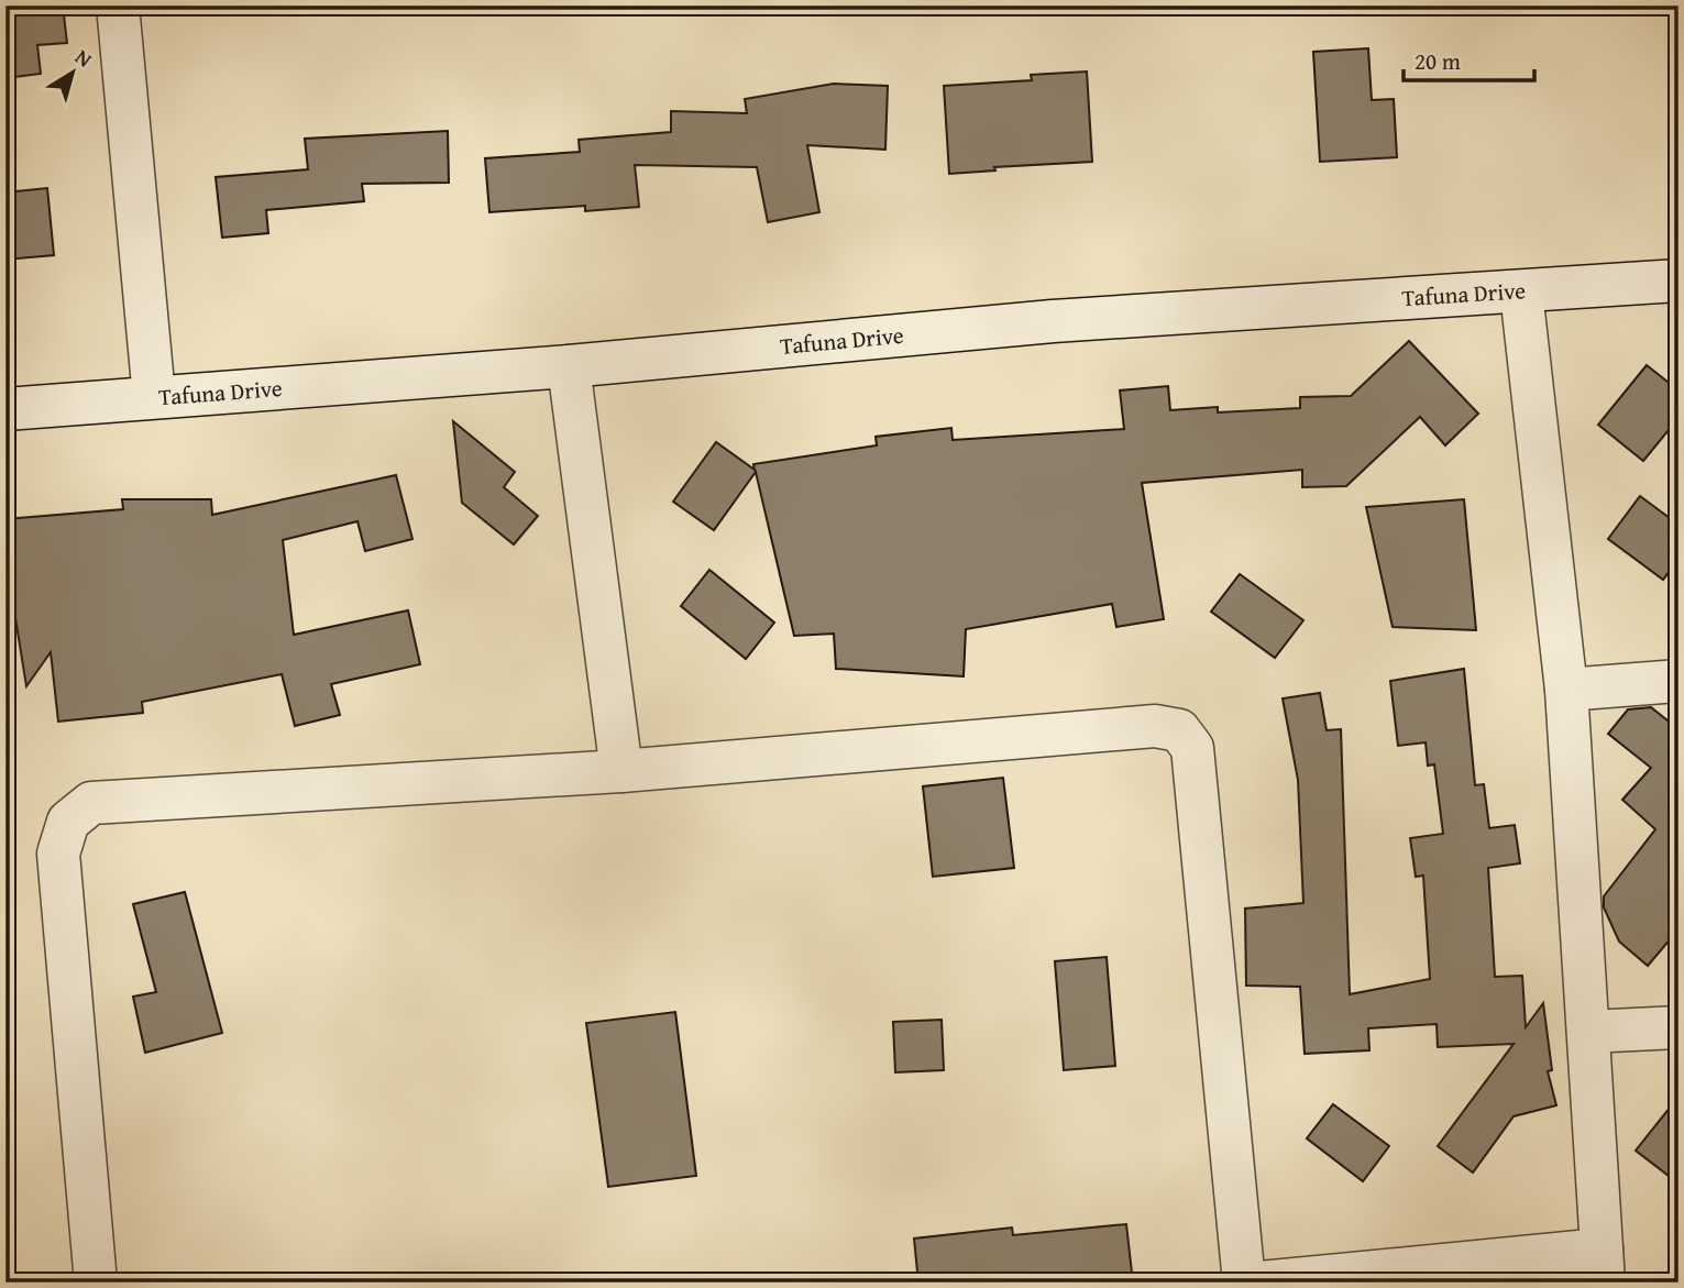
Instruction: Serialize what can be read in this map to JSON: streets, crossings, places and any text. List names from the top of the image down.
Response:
{
  "streets": {
    "street": ["Tafuna Drive"]
  },
  "scale_bar": "20 m",
  "north": "top right"
}
